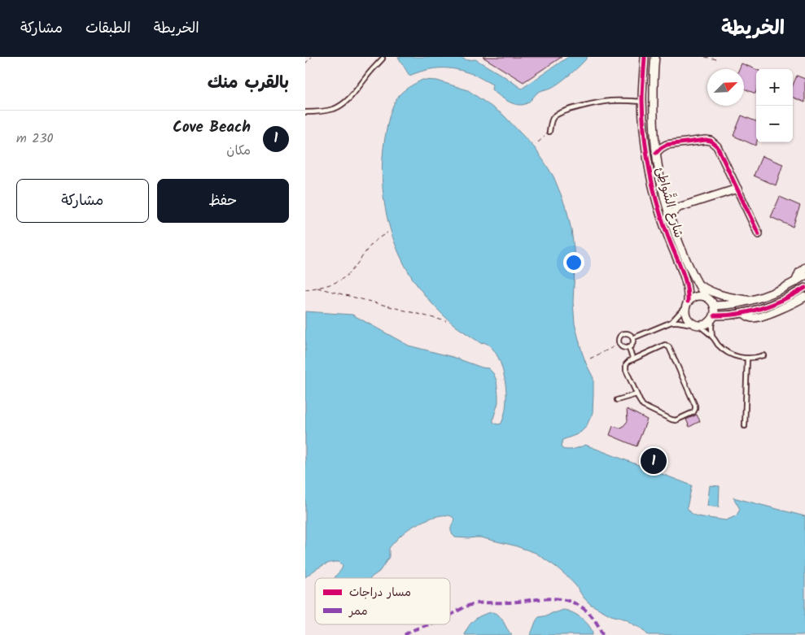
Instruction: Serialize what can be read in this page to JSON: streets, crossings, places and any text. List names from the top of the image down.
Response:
{
  "streets": {
    "street": ["شارع الشَّواطِئ"]
  },
  "legend": ["مسار دراجات", "ممر"],
  "north": "top right",
  "page": {
    "header": "الخريطة",
    "nav": ["الخريطة", "الطبقات", "مشاركة"],
    "heading": "بالقرب منك",
    "map_buttons": ["+", "−"],
    "list": [
      {
        "mark": "1",
        "name": "Cove Beach",
        "note": "مكان",
        "value": "230 m"
      }
    ],
    "buttons": ["حفظ", "مشاركة"],
    "pins": "1"
  }
}
